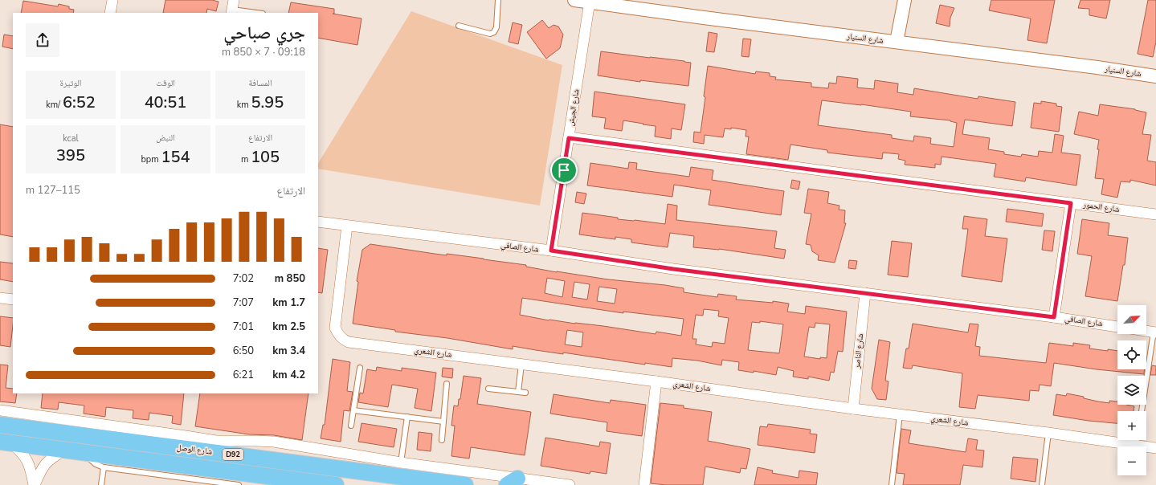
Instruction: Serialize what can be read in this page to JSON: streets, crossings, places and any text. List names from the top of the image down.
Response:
{
  "streets": {
    "main road": ["شارع الوصل", "D92"],
    "street": [
      "شارع السنيار",
      "شارع الجيش",
      "شارع الحمور",
      "شارع الصافي",
      "شارع الناصر",
      "شارع الشعري"
    ]
  },
  "crossings": [
    ["شارع السنيار", "شارع الجيش"],
    ["شارع الجيش", "شارع الحمور"],
    ["شارع الجيش", "شارع الصافي"],
    ["شارع الصافي", "شارع الناصر"],
    ["شارع الصافي", "شارع الشعري"],
    ["شارع الناصر", "شارع الشعري"]
  ],
  "north": "top right",
  "page": {
    "heading": ["جري صباحي", "09:18 · 7 × 850 m"],
    "stats": [
      ["المسافة", "5.95 km"],
      ["الوقت", "40:51"],
      ["الوتيرة", "6:52 /km"],
      ["الارتفاع", "105 m"],
      ["النبض", "154 bpm"],
      ["kcal", "395"]
    ],
    "chart": ["الارتفاع", "115–127 m"],
    "list": [
      {
        "name": "850 m",
        "note": "7:02"
      },
      {
        "name": "1.7 km",
        "note": "7:07"
      },
      {
        "name": "2.5 km",
        "note": "7:01"
      },
      {
        "name": "3.4 km",
        "note": "6:50"
      },
      {
        "name": "4.2 km",
        "note": "6:21"
      }
    ],
    "map_buttons": ["+", "−"]
  }
}
